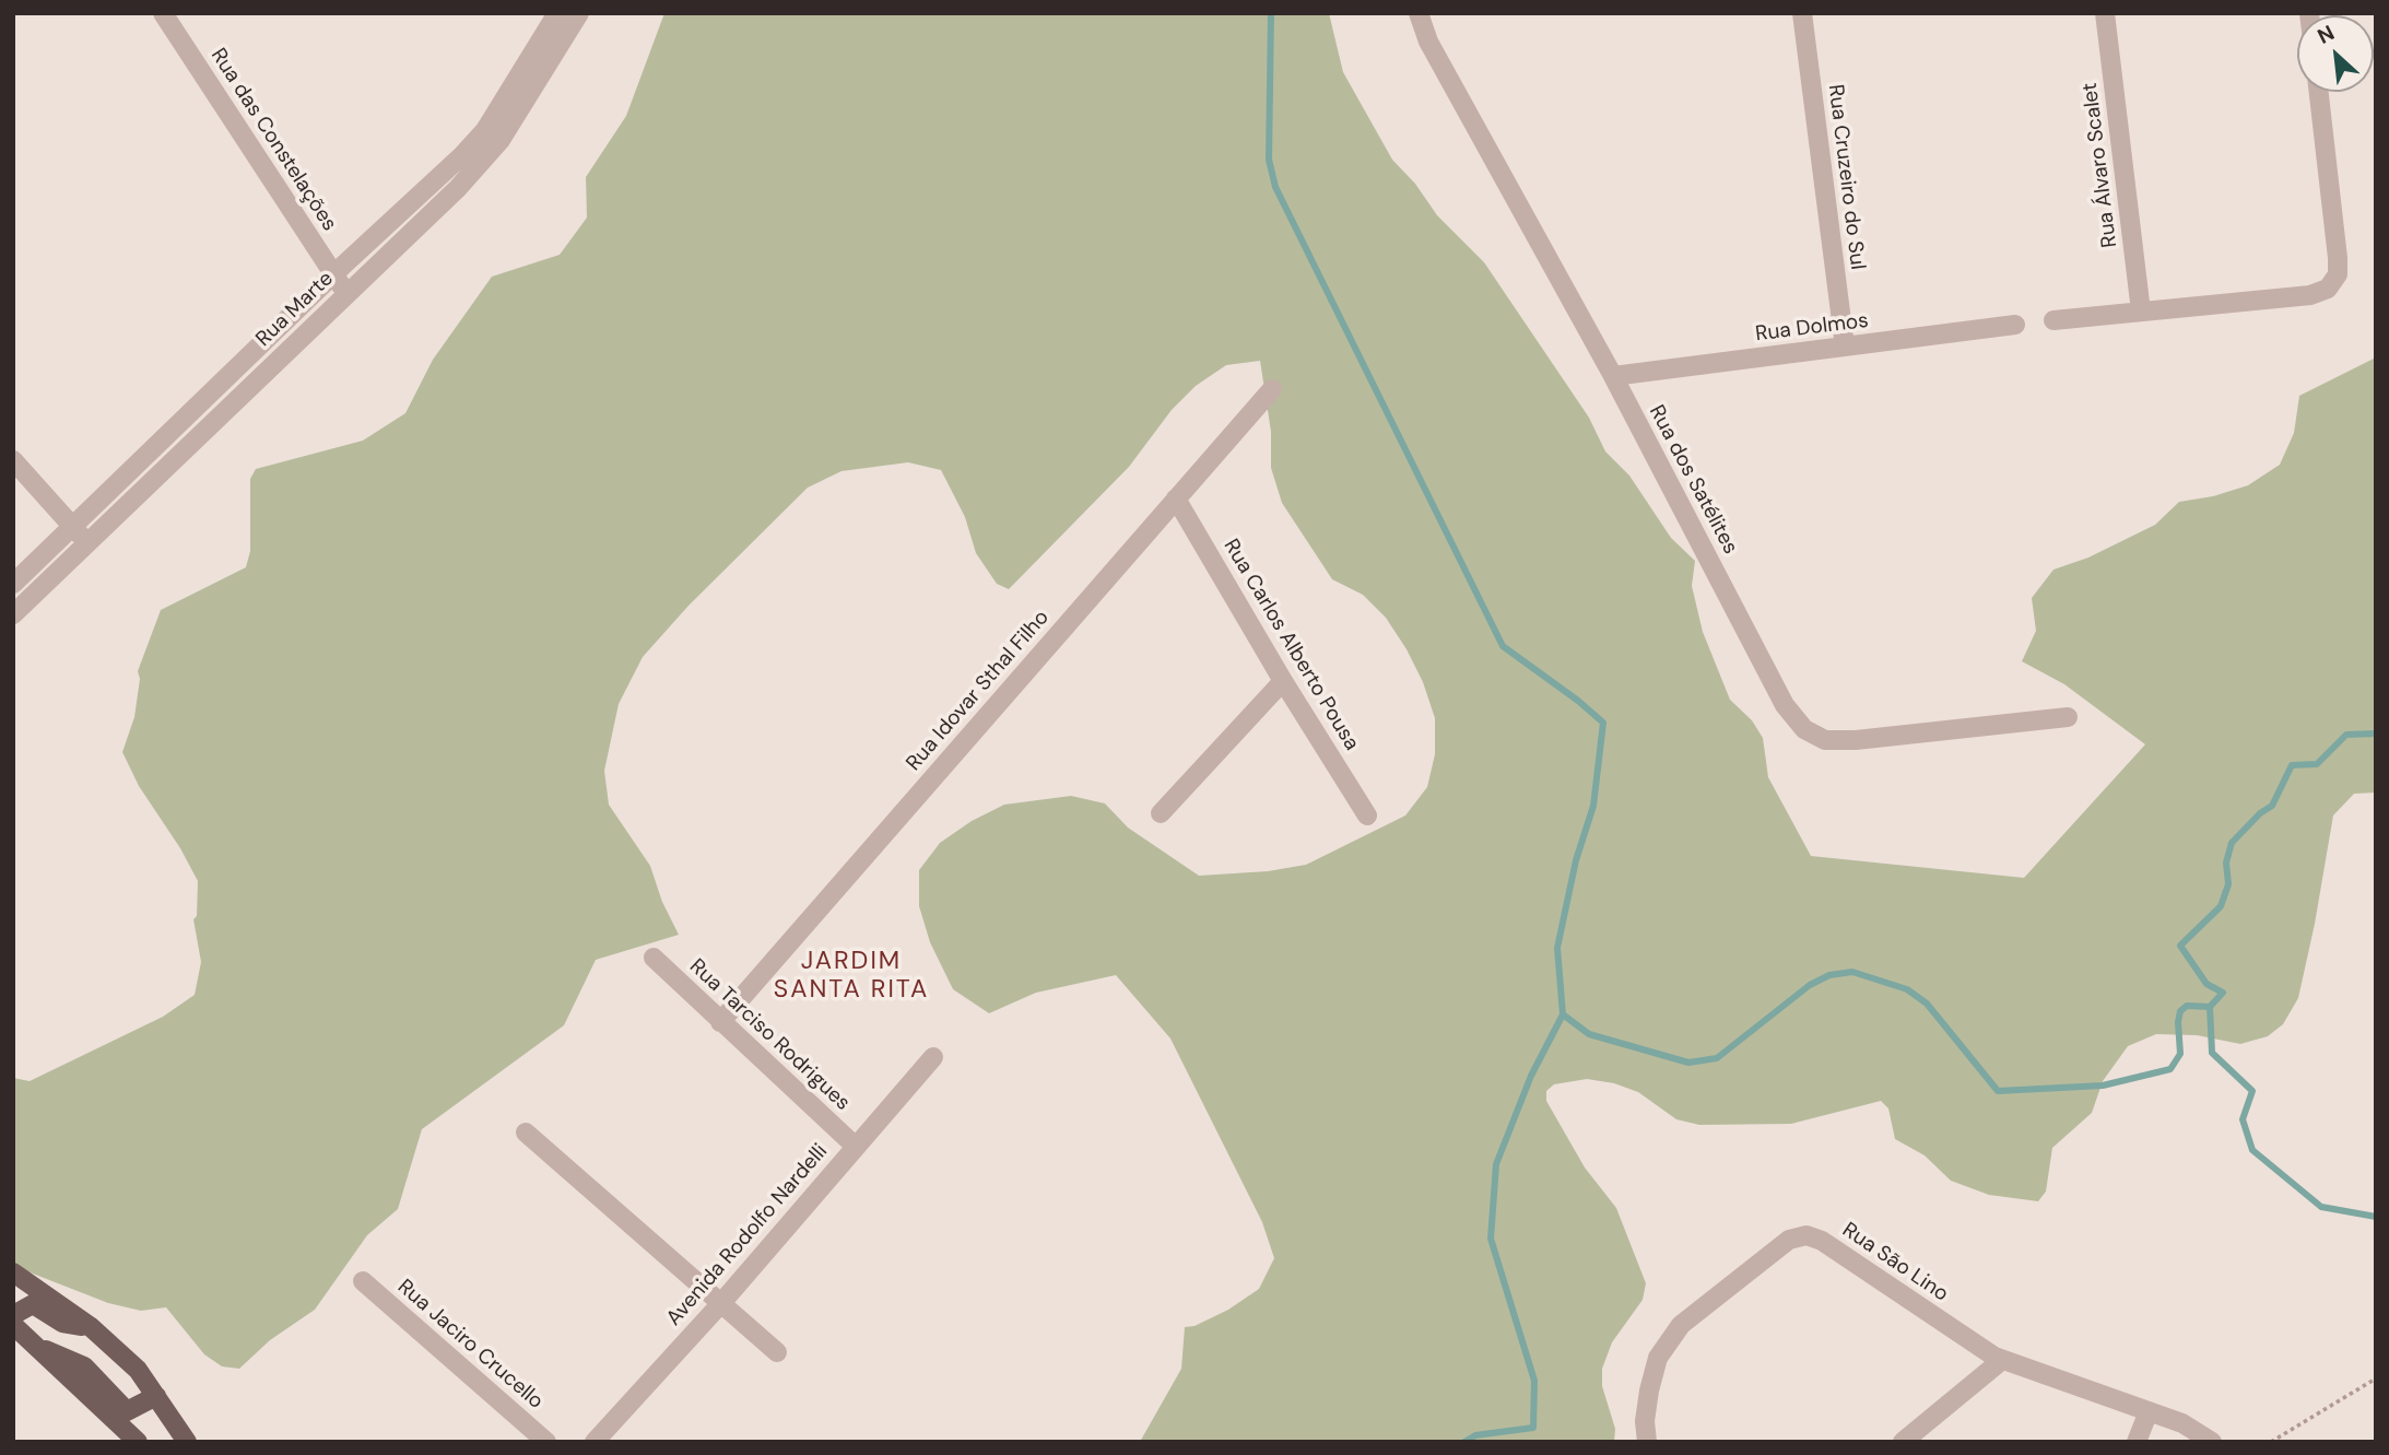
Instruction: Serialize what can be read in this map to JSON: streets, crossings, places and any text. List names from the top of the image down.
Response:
{
  "streets": {
    "street": [
      "Rua das Constelações",
      "Rua Álvaro Scalet",
      "Rua Cruzeiro do Sul",
      "Rua Marte",
      "Rua Dolmos",
      "Rua dos Satélites",
      "Rua Carlos Alberto Pousa",
      "Rua Idovar Sthal Filho",
      "Rua Tarciso Rodrigues",
      "Avenida Rodolfo Nardelli",
      "Rua São Lino",
      "Rua Jaciro Crucello"
    ]
  },
  "crossings": [
    ["Rua das Constelações", "Rua Marte"],
    ["Rua Cruzeiro do Sul", "Rua Dolmos"],
    ["Rua Dolmos", "Rua dos Satélites"],
    ["Rua Carlos Alberto Pousa", "Rua Idovar Sthal Filho"],
    ["Rua Idovar Sthal Filho", "Rua Tarciso Rodrigues"],
    ["Rua Tarciso Rodrigues", "Avenida Rodolfo Nardelli"]
  ],
  "districts": ["JARDIM SANTA RITA"],
  "north": "top left"
}
